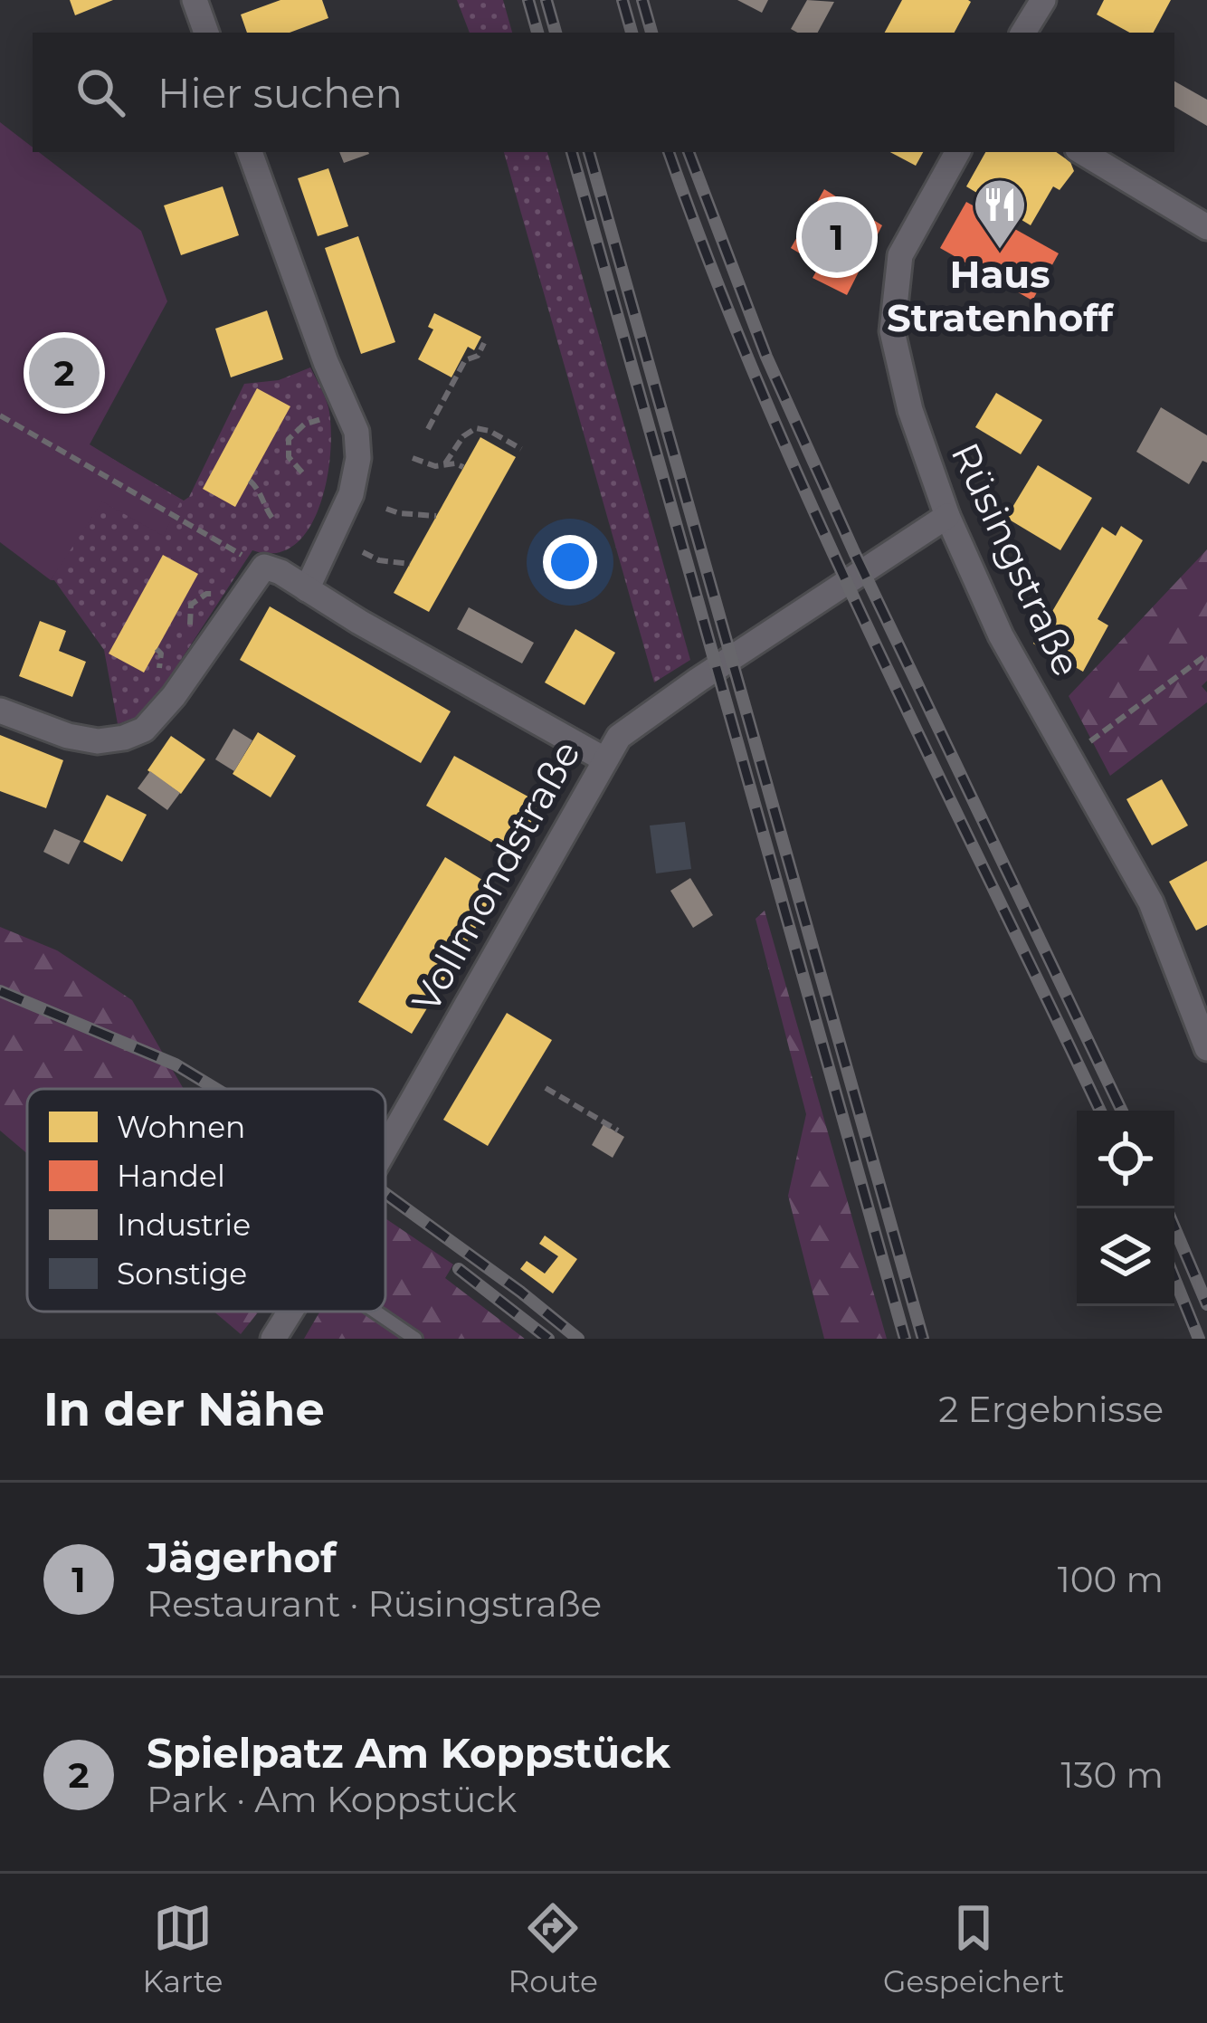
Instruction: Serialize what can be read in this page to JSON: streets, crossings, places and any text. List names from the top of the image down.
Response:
{
  "streets": {
    "street": ["Rüsingstraße", "Vollmondstraße"]
  },
  "crossings": [
    ["Rüsingstraße", "Vollmondstraße"]
  ],
  "places": {
    "restaurant": ["Haus Stratenhoff"]
  },
  "legend": [
    "Wohnen",
    "Handel",
    "Industrie",
    "Sonstige"
  ],
  "page": {
    "search": "Hier suchen",
    "pins": ["1", "2"],
    "heading": ["In der Nähe", "2 Ergebnisse"],
    "list": [
      {
        "mark": "1",
        "name": "Jägerhof",
        "note": "Restaurant · Rüsingstraße",
        "value": "100 m"
      },
      {
        "mark": "2",
        "name": "Spielpatz Am Koppstück",
        "note": "Park · Am Koppstück",
        "value": "130 m"
      }
    ],
    "nav": ["Karte", "Route", "Gespeichert"]
  }
}
